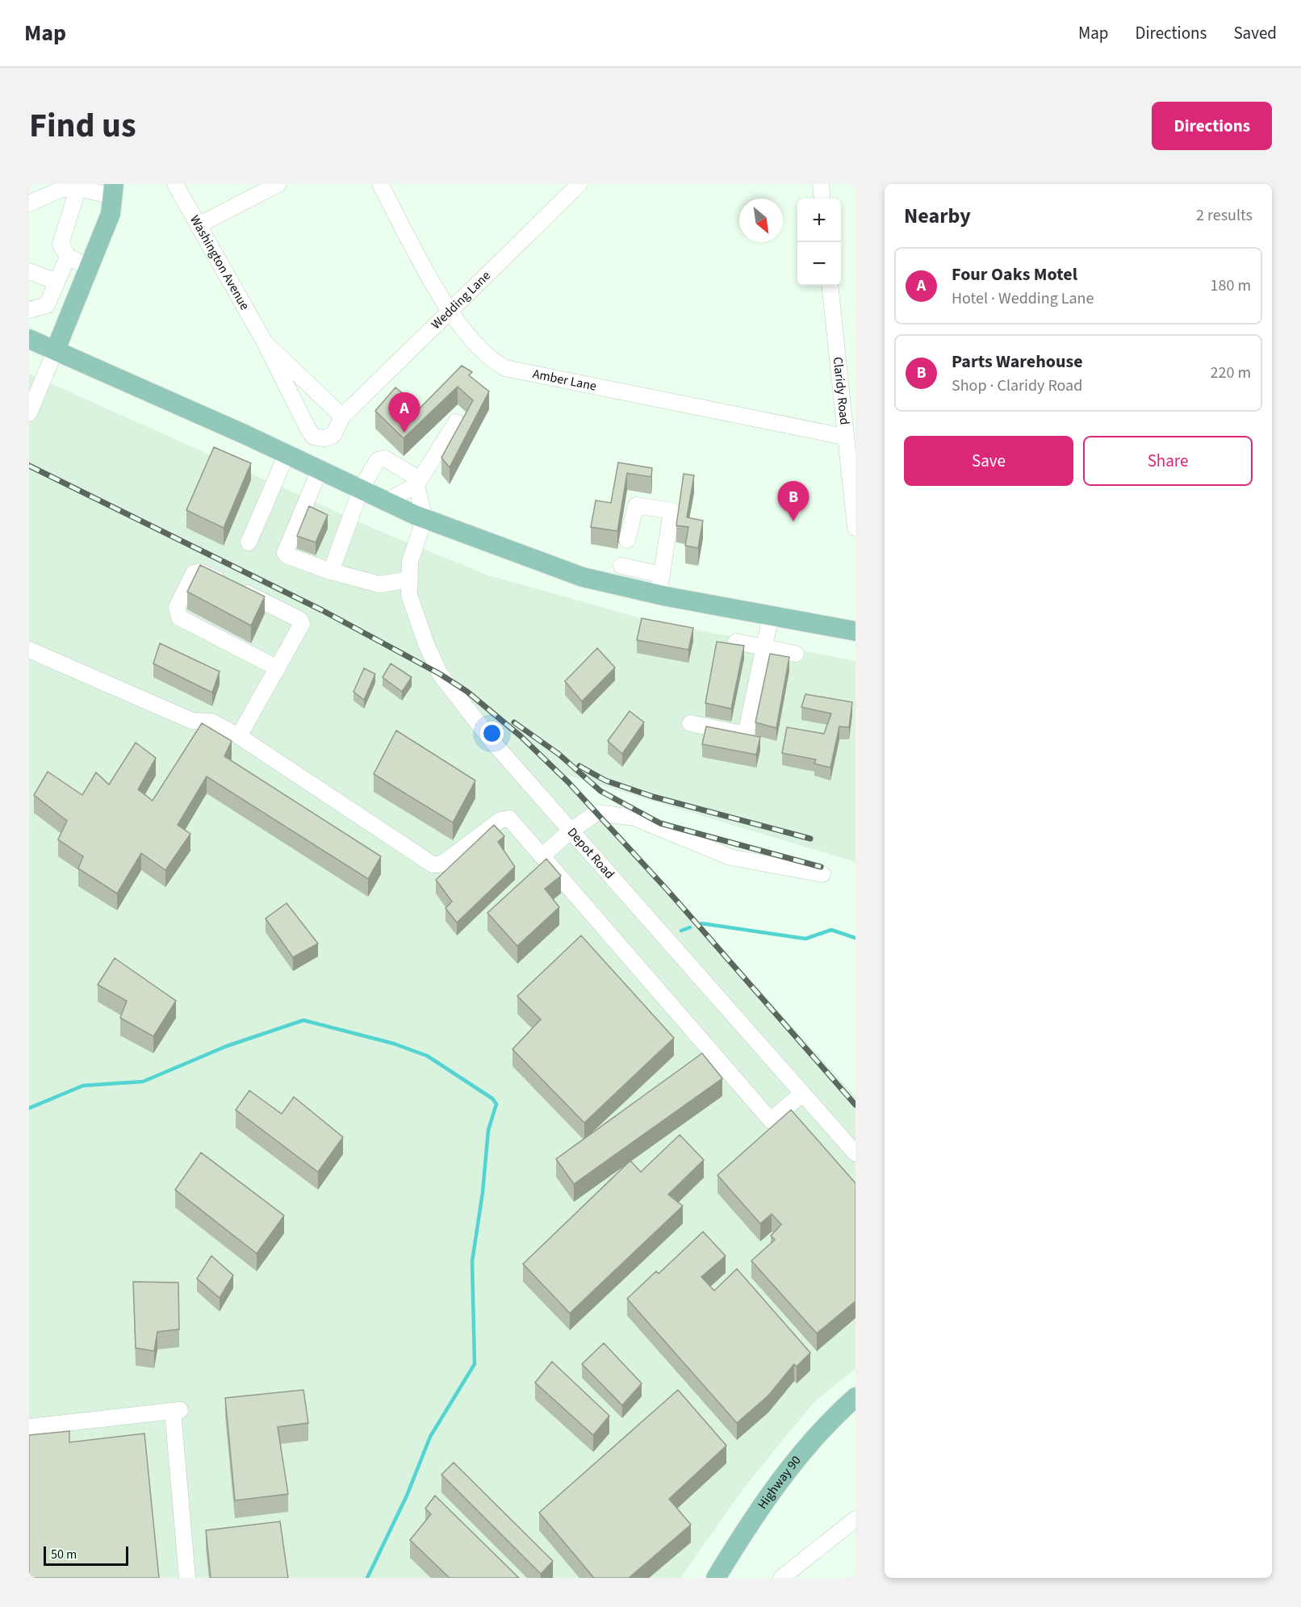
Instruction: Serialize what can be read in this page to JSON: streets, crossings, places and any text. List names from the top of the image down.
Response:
{
  "streets": {
    "main road": ["Highway 90"],
    "street": [
      "Washington Avenue",
      "Wedding Lane",
      "Amber Lane",
      "Claridy Road",
      "Depot Road"
    ]
  },
  "crossings": [
    ["Washington Avenue", "Wedding Lane"],
    ["Wedding Lane", "Amber Lane"],
    ["Amber Lane", "Claridy Road"]
  ],
  "scale_bar": "50 m",
  "north": "bottom right",
  "page": {
    "header": "Map",
    "nav": ["Map", "Directions", "Saved"],
    "title": "Find us",
    "buttons": [
      "Directions",
      ["Save", "Share"]
    ],
    "heading": ["Nearby", "2 results"],
    "map_buttons": ["+", "−"],
    "list": [
      {
        "mark": "A",
        "name": "Four Oaks Motel",
        "note": "Hotel · Wedding Lane",
        "value": "180 m"
      },
      {
        "mark": "B",
        "name": "Parts Warehouse",
        "note": "Shop · Claridy Road",
        "value": "220 m"
      }
    ],
    "pins": ["A", "B"],
    "scale": "50 m"
  }
}
